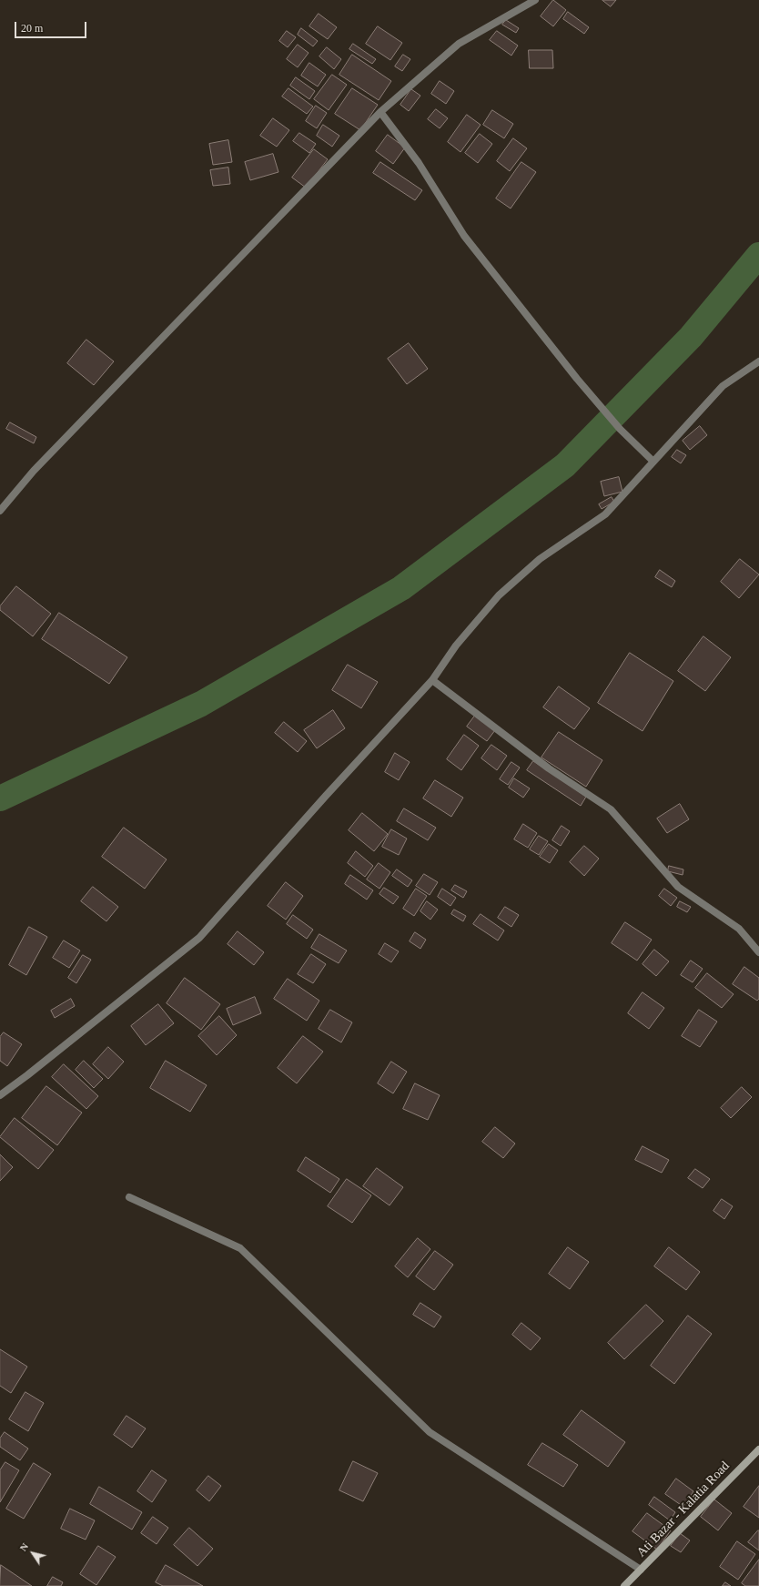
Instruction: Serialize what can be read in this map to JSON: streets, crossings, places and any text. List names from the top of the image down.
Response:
{
  "streets": {
    "main road": ["Ati Bazar - Kalatia Road"]
  },
  "scale_bar": "20 m",
  "north": "top left"
}
